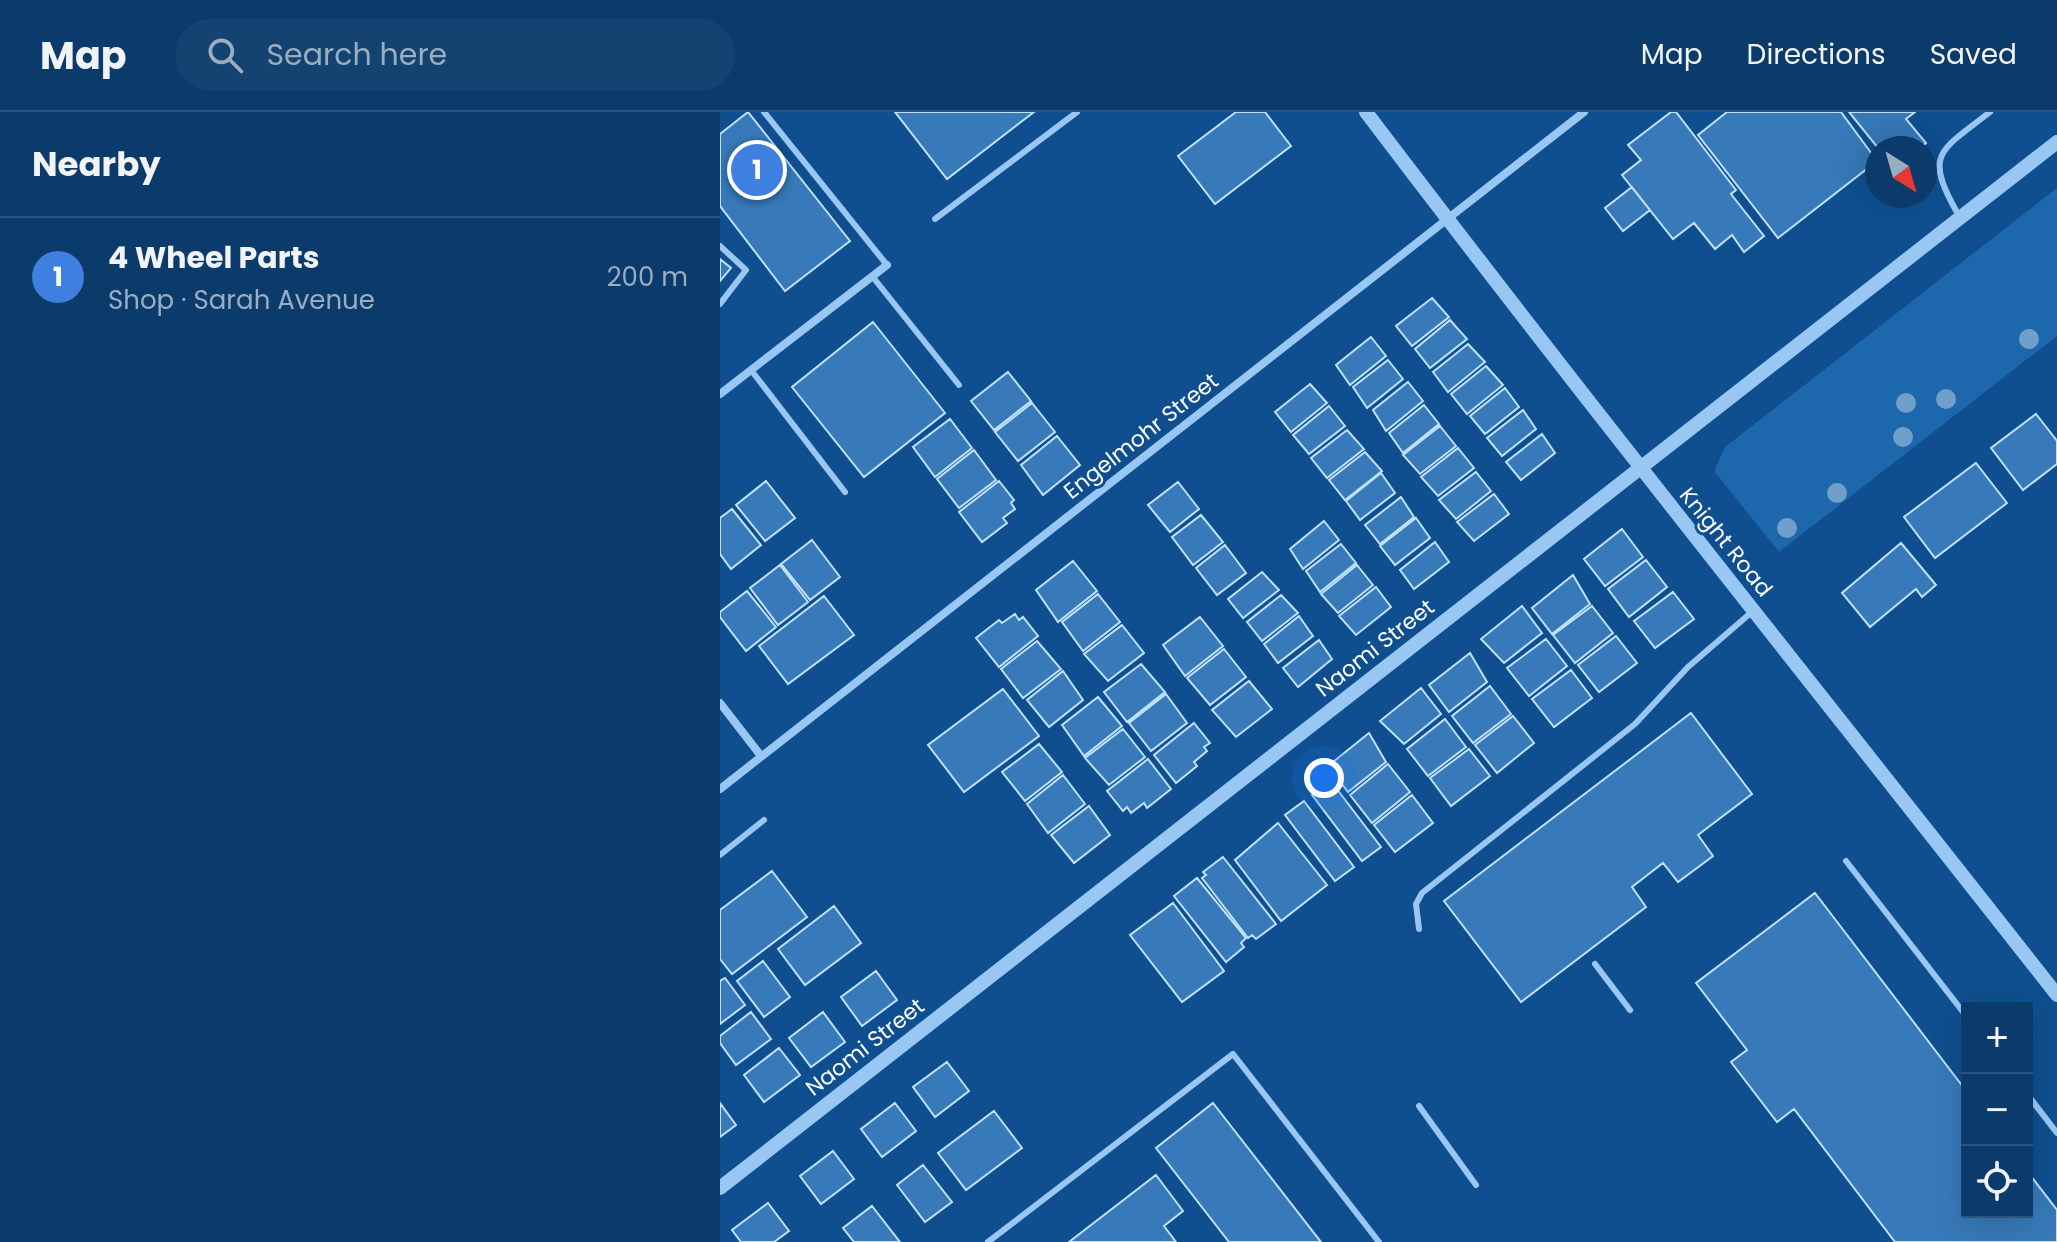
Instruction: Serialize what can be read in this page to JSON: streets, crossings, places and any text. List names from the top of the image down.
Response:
{
  "streets": {
    "street": ["Engelmohr Street", "Knight Road", "Naomi Street"]
  },
  "crossings": [
    ["Engelmohr Street", "Knight Road"],
    ["Knight Road", "Naomi Street"]
  ],
  "north": "bottom right",
  "page": {
    "header": "Map",
    "search": "Search here",
    "nav": ["Map", "Directions", "Saved"],
    "heading": "Nearby",
    "pins": "1",
    "list": [
      {
        "mark": "1",
        "name": "4 Wheel Parts",
        "note": "Shop · Sarah Avenue",
        "value": "200 m"
      }
    ],
    "map_buttons": ["+", "−"]
  }
}
